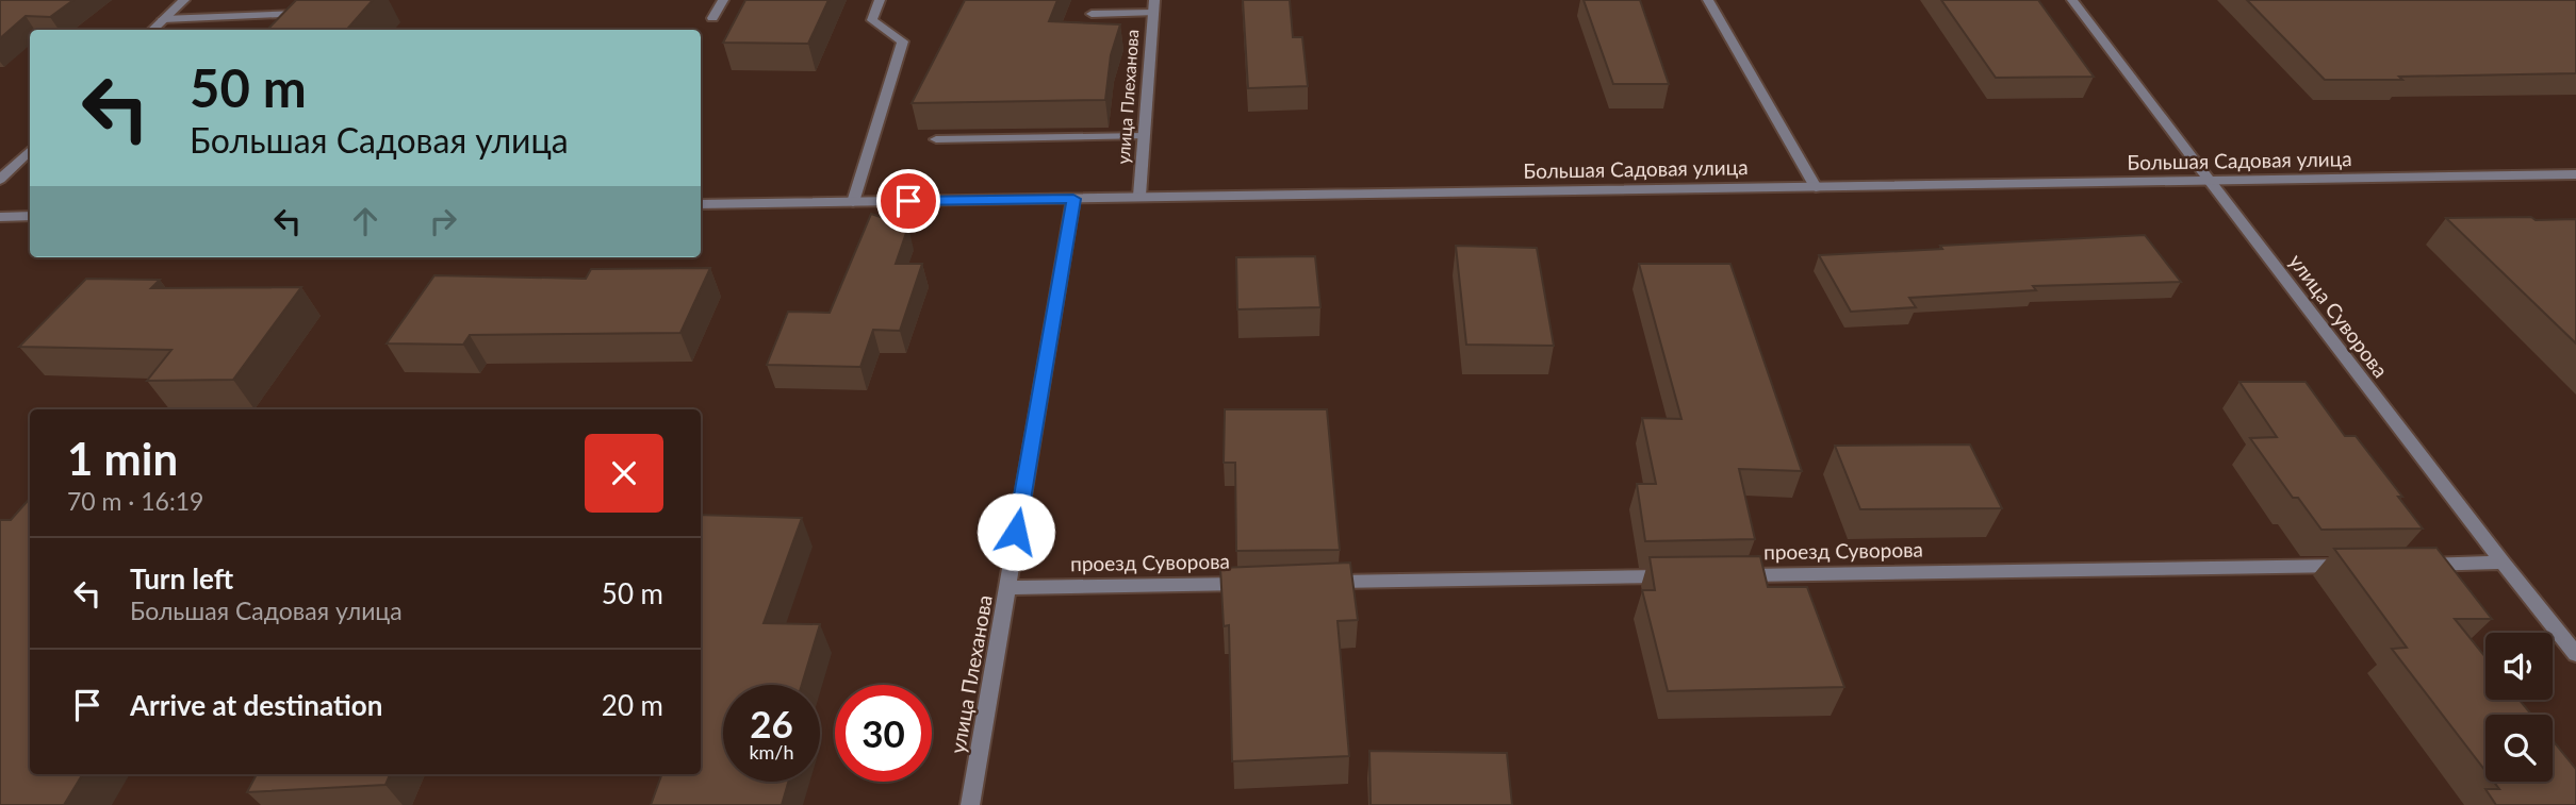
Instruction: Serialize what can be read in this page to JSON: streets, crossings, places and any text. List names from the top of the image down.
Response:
{
  "streets": {
    "street": [
      "улица Плеханова",
      "Большая Садовая улица",
      "улица Суворова",
      "проезд Суворова"
    ]
  },
  "crossings": [
    ["улица Плеханова", "Большая Садовая улица"],
    ["улица Плеханова", "проезд Суворова"],
    ["Большая Садовая улица", "улица Суворова"]
  ],
  "page": {
    "turn": ["50 m", "Большая Садовая улица"],
    "heading": ["1 min", "70 m · 16:19"],
    "list": [
      {
        "name": "Turn left",
        "note": "Большая Садовая улица",
        "value": "50 m"
      },
      {
        "name": "Arrive at destination",
        "value": "20 m"
      }
    ],
    "speed": "26 km/h",
    "limit": "30"
  }
}
